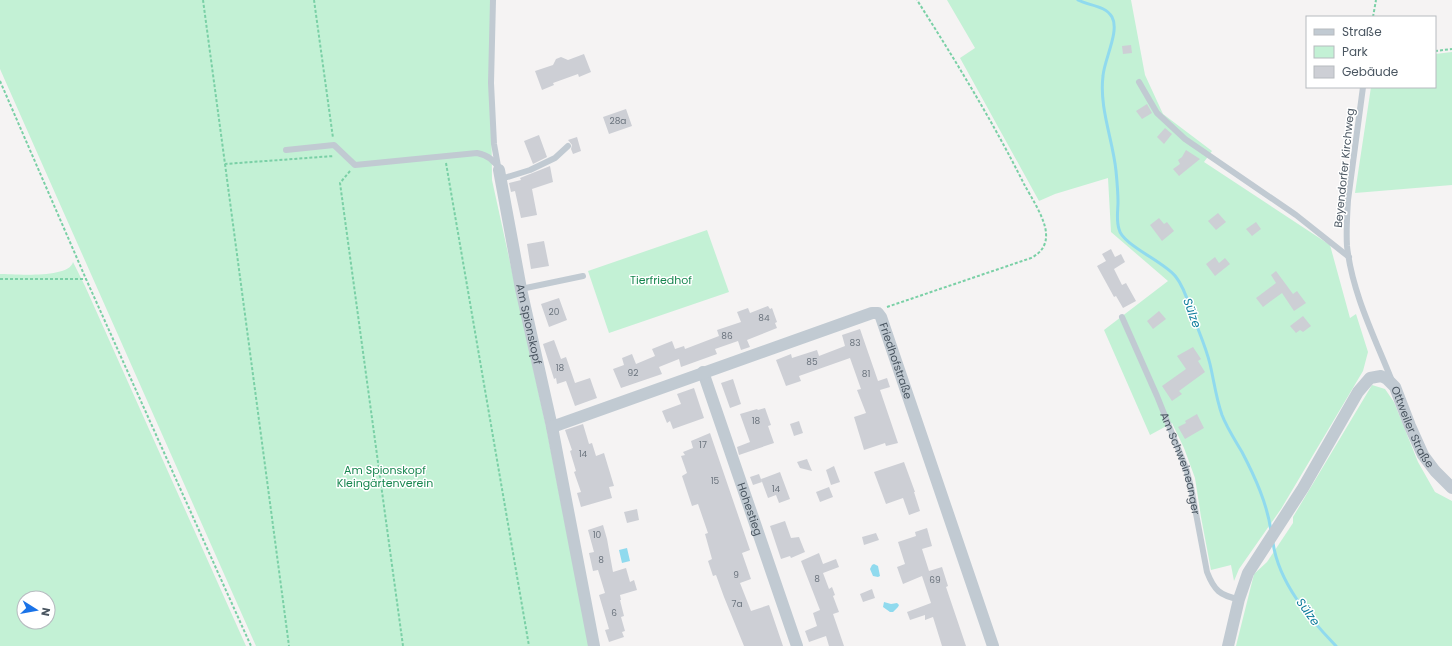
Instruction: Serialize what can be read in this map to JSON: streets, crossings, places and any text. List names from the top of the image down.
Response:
{
  "streets": {
    "street": [
      "Am Spionskopf",
      "Friedhofstraße",
      "Ottweiler Straße",
      "Hohestieg"
    ],
    "lane": ["Beyendorfer Kirchweg", "Am Schweineanger"]
  },
  "crossings": [
    ["Beyendorfer Kirchweg", "Ottweiler Straße"],
    ["Am Spionskopf", "Friedhofstraße"],
    ["Friedhofstraße", "Hohestieg"],
    ["Ottweiler Straße", "Am Schweineanger"]
  ],
  "water": ["Sülze"],
  "parks": ["Tierfriedhof", "Am Spionskopf Kleingärtenverein"],
  "house_numbers": [
    "28a",
    "20",
    "84",
    "86",
    "83",
    "85",
    "18",
    "92",
    "81",
    "18",
    "17",
    "14",
    "15",
    "14",
    "10",
    "8",
    "9",
    "8",
    "69",
    "7a",
    "6"
  ],
  "legend": ["Straße", "Park", "Gebäude"],
  "north": "right"
}
